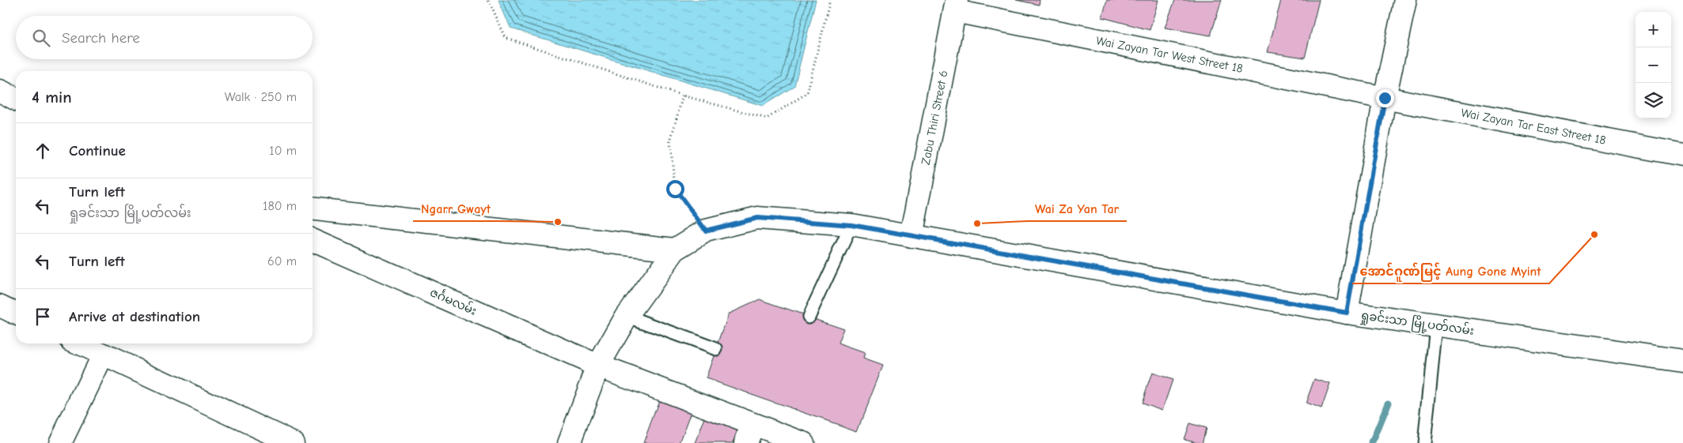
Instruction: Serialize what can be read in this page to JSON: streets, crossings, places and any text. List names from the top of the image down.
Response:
{
  "streets": {
    "street": [
      "Wai Zayan Tar West Street 18",
      "Zabu Thiri Street 6",
      "Wai Zayan Tar East Street 18",
      "ဇင်္ဂမလမ်း",
      "ရှုခင်းသာ မြို့ပတ်လမ်း"
    ]
  },
  "crossings": [
    ["Wai Zayan Tar West Street 18", "Zabu Thiri Street 6"],
    ["Wai Zayan Tar West Street 18", "Wai Zayan Tar East Street 18"],
    ["Zabu Thiri Street 6", "ရှုခင်းသာ မြို့ပတ်လမ်း"],
    ["ဇင်္ဂမလမ်း", "ရှုခင်းသာ မြို့ပတ်လမ်း"]
  ],
  "places": ["Ngarr Gwayt", "Wai Za Yan Tar", "အောင်ဂူဏ်မြင့် Aung Gone Myint"],
  "page": {
    "map_buttons": ["+", "−"],
    "search": "Search here",
    "heading": ["4 min", "Walk · 250 m"],
    "list": [
      ["Continue", "10 m"],
      ["Turn left", "ရှုခင်းသာ မြို့ပတ်လမ်း", "180 m"],
      ["Turn left", "60 m"],
      "Arrive at destination"
    ]
  }
}
